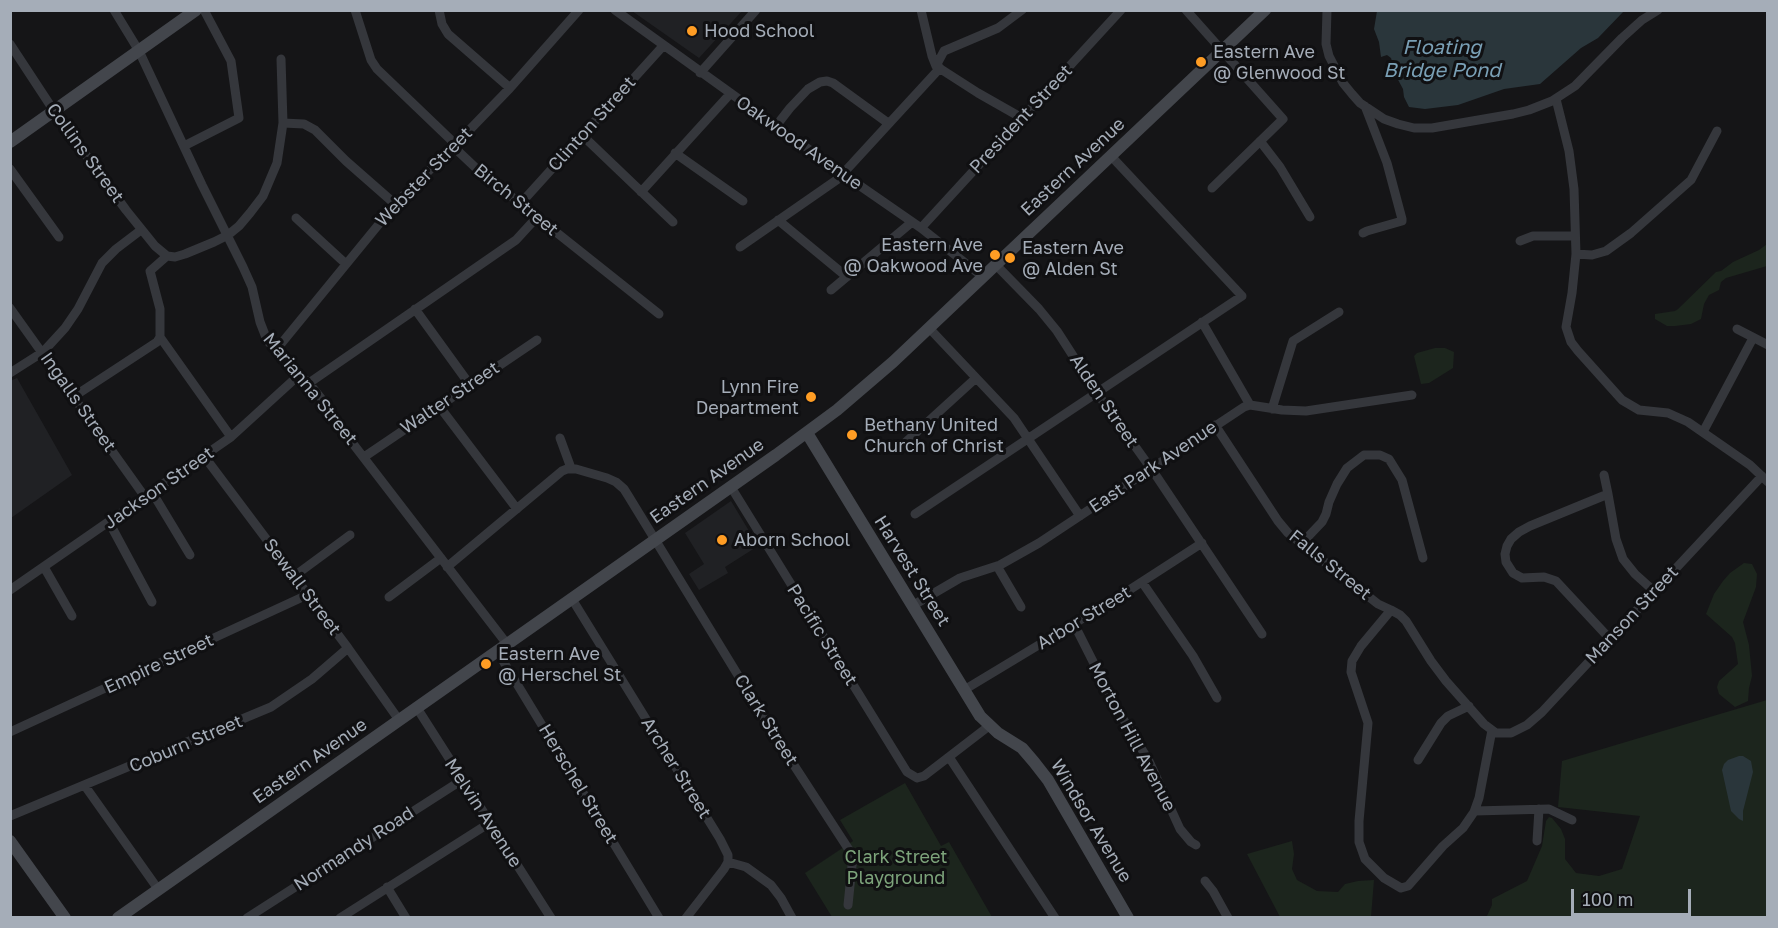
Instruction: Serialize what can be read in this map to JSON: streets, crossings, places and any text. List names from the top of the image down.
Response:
{
  "streets": {
    "main road": ["Eastern Avenue", "Harvest Street", "Windsor Avenue"],
    "street": [
      "President Street",
      "Clinton Street",
      "Oakwood Avenue",
      "Collins Street",
      "Webster Street",
      "Birch Street",
      "Marianna Street",
      "Walter Street",
      "Alden Street",
      "Ingalls Street",
      "East Park Avenue",
      "Jackson Street",
      "Falls Street",
      "Sewall Street",
      "Manson Street",
      "Arbor Street",
      "Pacific Street",
      "Empire Street",
      "Clark Street",
      "Morton Hill Avenue",
      "Coburn Street",
      "Archer Street",
      "Herschel Street",
      "Melvin Avenue",
      "Normandy Road"
    ]
  },
  "crossings": [
    ["President Street", "Oakwood Avenue"],
    ["Clinton Street", "Oakwood Avenue"],
    ["Clinton Street", "Birch Street"],
    ["Oakwood Avenue", "Eastern Avenue"],
    ["Eastern Avenue", "Marianna Street"],
    ["Eastern Avenue", "Alden Street"],
    ["Eastern Avenue", "Harvest Street"],
    ["Eastern Avenue", "Sewall Street"],
    ["Eastern Avenue", "Pacific Street"],
    ["Eastern Avenue", "Clark Street"],
    ["Eastern Avenue", "Archer Street"],
    ["Eastern Avenue", "Herschel Street"],
    ["Eastern Avenue", "Melvin Avenue"],
    ["Webster Street", "Birch Street"],
    ["Webster Street", "Marianna Street"],
    ["Marianna Street", "Walter Street"],
    ["Marianna Street", "Jackson Street"],
    ["Marianna Street", "Herschel Street"],
    ["Alden Street", "East Park Avenue"],
    ["Alden Street", "Arbor Street"],
    ["Ingalls Street", "Jackson Street"],
    ["East Park Avenue", "Falls Street"],
    ["East Park Avenue", "Harvest Street"],
    ["Jackson Street", "Sewall Street"],
    ["Falls Street", "Manson Street"],
    ["Harvest Street", "Arbor Street"],
    ["Harvest Street", "Windsor Avenue"],
    ["Sewall Street", "Empire Street"],
    ["Sewall Street", "Coburn Street"],
    ["Arbor Street", "Morton Hill Avenue"],
    ["Melvin Avenue", "Normandy Road"]
  ],
  "water": ["Floating Bridge Pond"],
  "parks": ["Clark Street Playground"],
  "places": [
    "Hood School",
    "Eastern Ave @ Glenwood St",
    "Eastern Ave @ Oakwood Ave",
    "Eastern Ave @ Alden St",
    "Lynn Fire Department",
    "Bethany United Church of Christ",
    "Aborn School",
    "Eastern Ave @ Herschel St"
  ],
  "scale_bar": "100 m"
}
